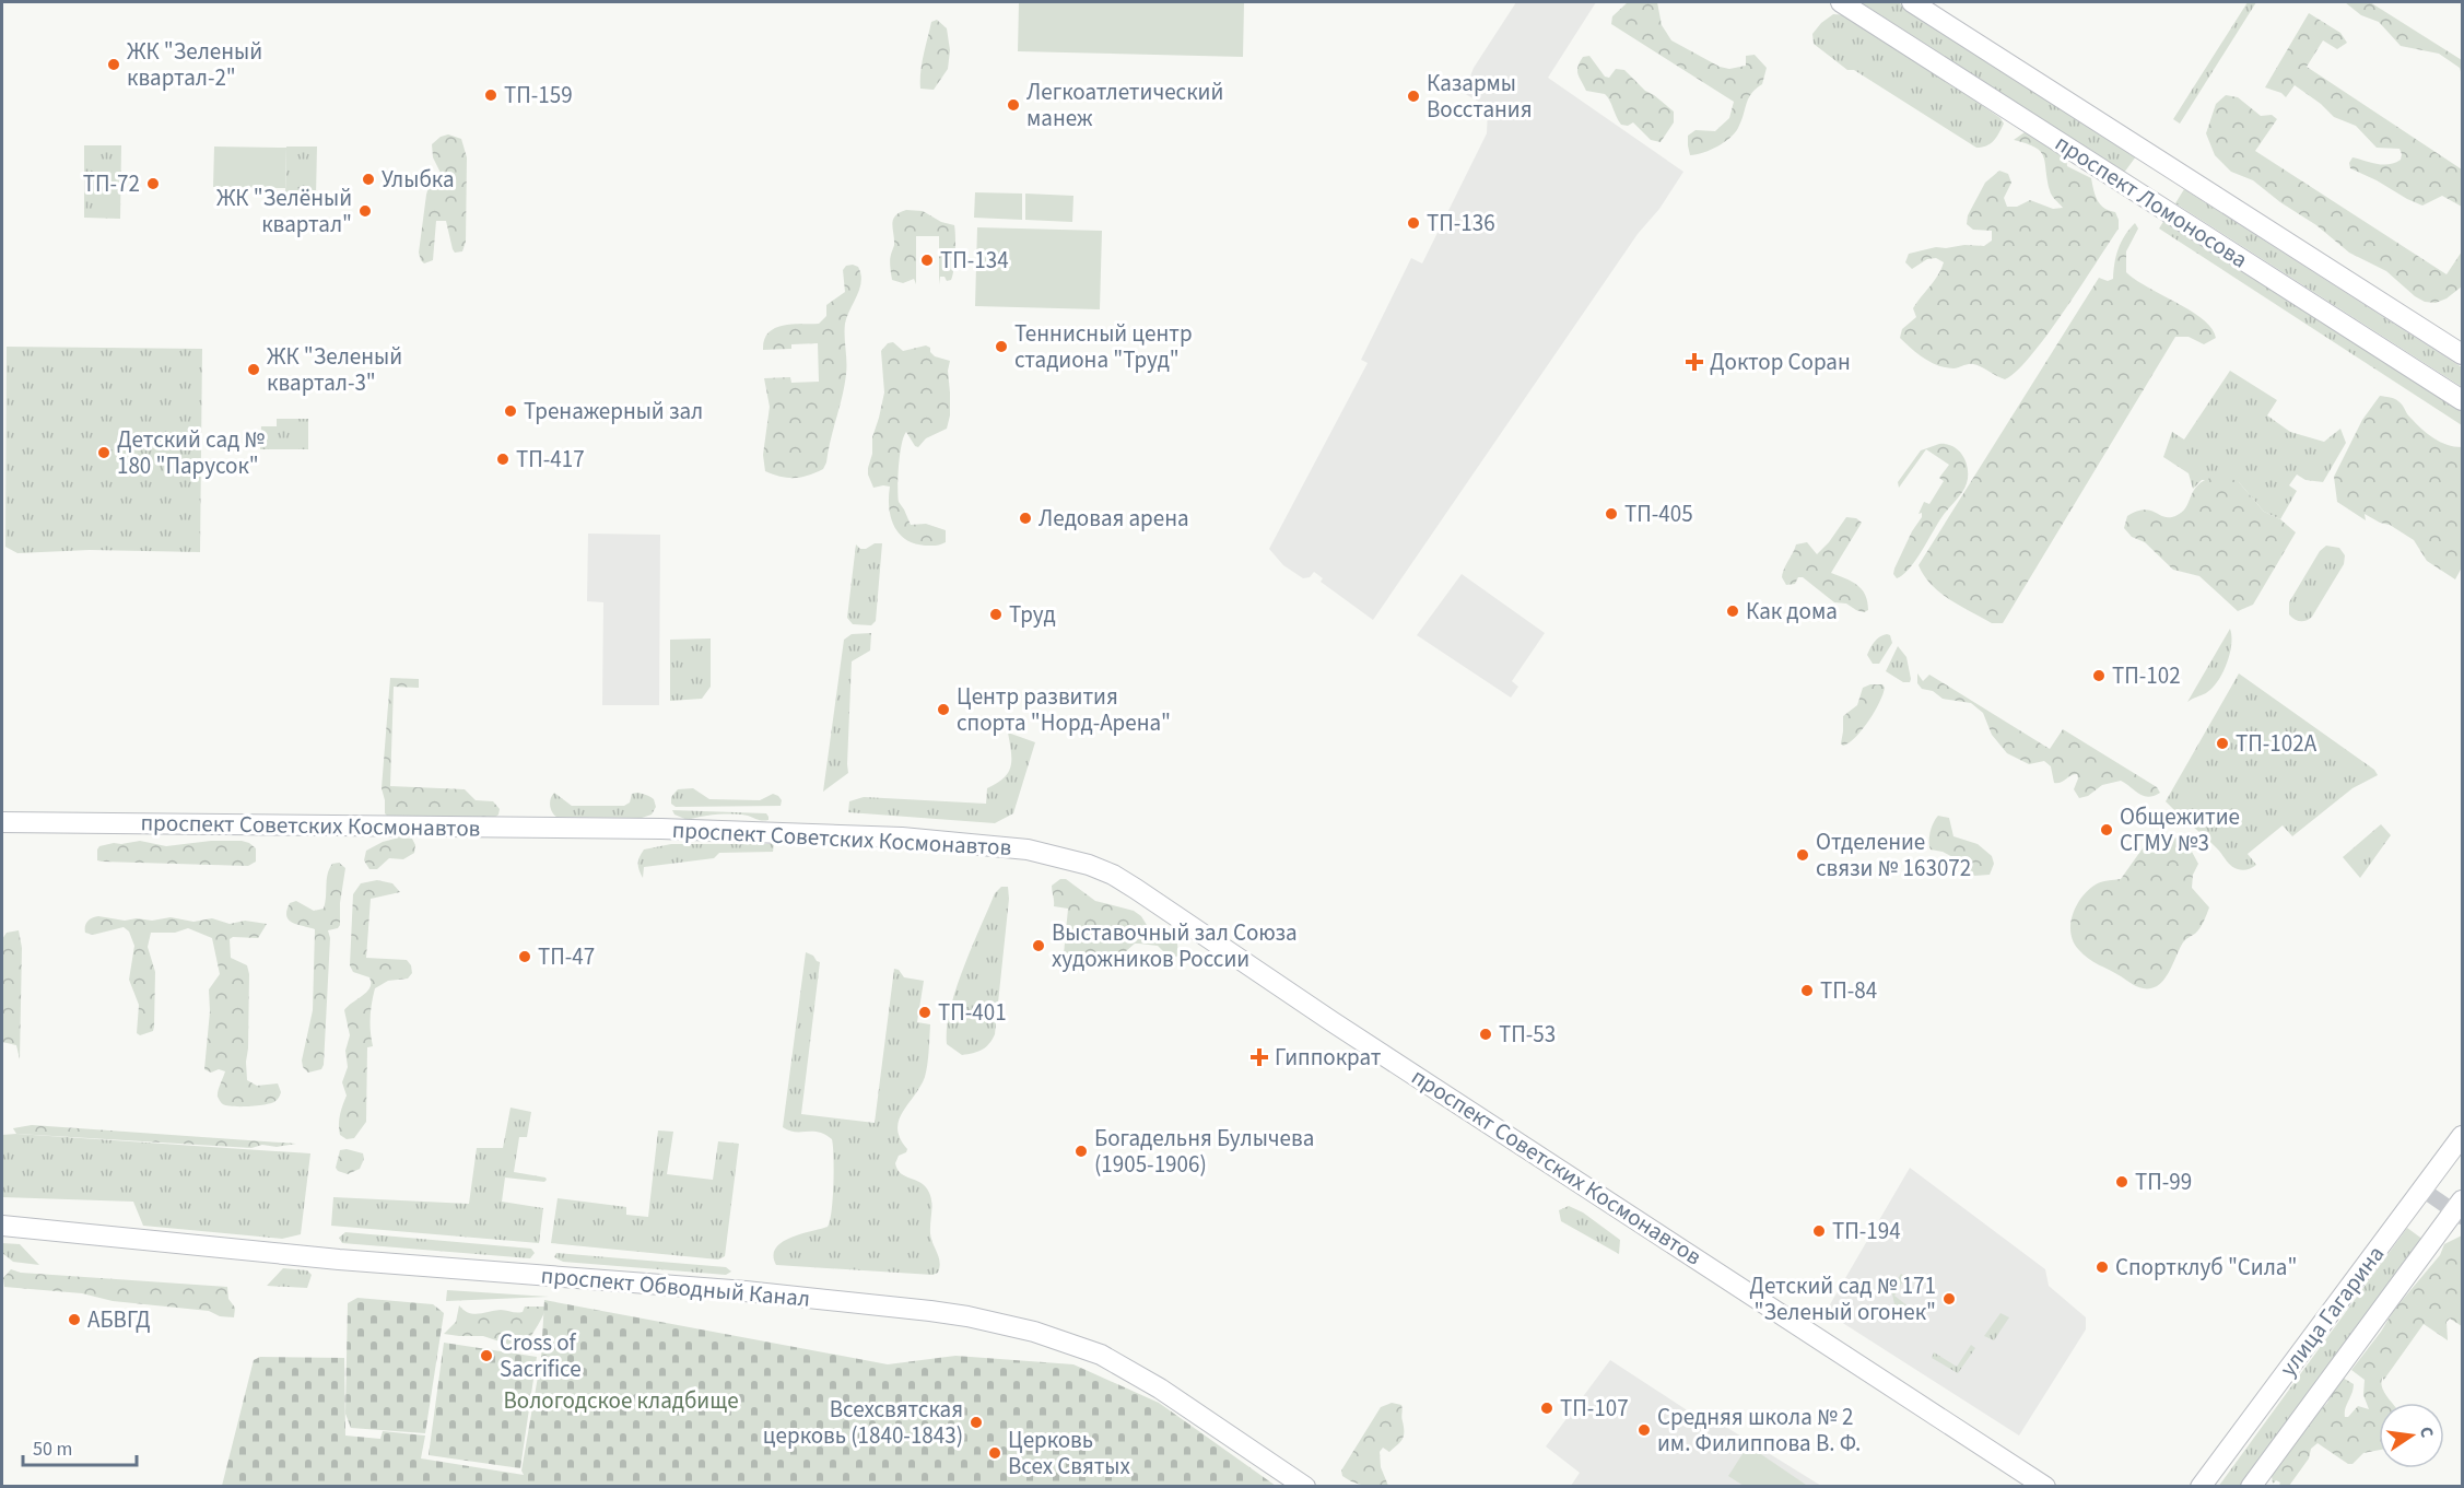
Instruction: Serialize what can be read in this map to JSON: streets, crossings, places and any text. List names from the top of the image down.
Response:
{
  "streets": {
    "main road": [
      "проспект Ломоносова",
      "проспект Советских Космонавтов",
      "проспект Обводный Канал",
      "улица Гагарина"
    ]
  },
  "parks": ["Вологодское кладбище"],
  "places": {
    "other": [
      "ЖК \"Зеленый квартал-2\"",
      "ТП-159",
      "Казармы Восстания",
      "Легкоатлетический манеж",
      "Улыбка",
      "ТП-72",
      "ЖК \"Зелёный квартал\"",
      "ТП-136",
      "ТП-134",
      "Теннисный центр стадиона \"Труд\"",
      "ЖК \"Зеленый квартал-3\"",
      "Тренажерный зал",
      "Детский сад № 180 \"Парусок\"",
      "ТП-417",
      "ТП-405",
      "Ледовая арена",
      "Как дома",
      "Труд",
      "ТП-102",
      "Центр развития спорта \"Норд-Арена\"",
      "ТП-102А",
      "Общежитие СГМУ №3",
      "Отделение связи № 163072",
      "Выставочный зал Союза художников России",
      "ТП-47",
      "ТП-84",
      "ТП-401",
      "ТП-53",
      "Богадельня Булычева (1905-1906)",
      "ТП-99",
      "ТП-194",
      "Спортклуб \"Сила\"",
      "Детский сад № 171 \"Зеленый огонек\"",
      "АБВГД",
      "Cross of Sacrifice",
      "ТП-107",
      "Всехсвятская церковь (1840-1843)",
      "Средняя школа № 2 им. Филиппова В. Ф.",
      "Церковь Всех Святых"
    ],
    "health": ["Доктор Соран", "Гиппократ"]
  },
  "scale_bar": "50 m",
  "north": "right"
}
